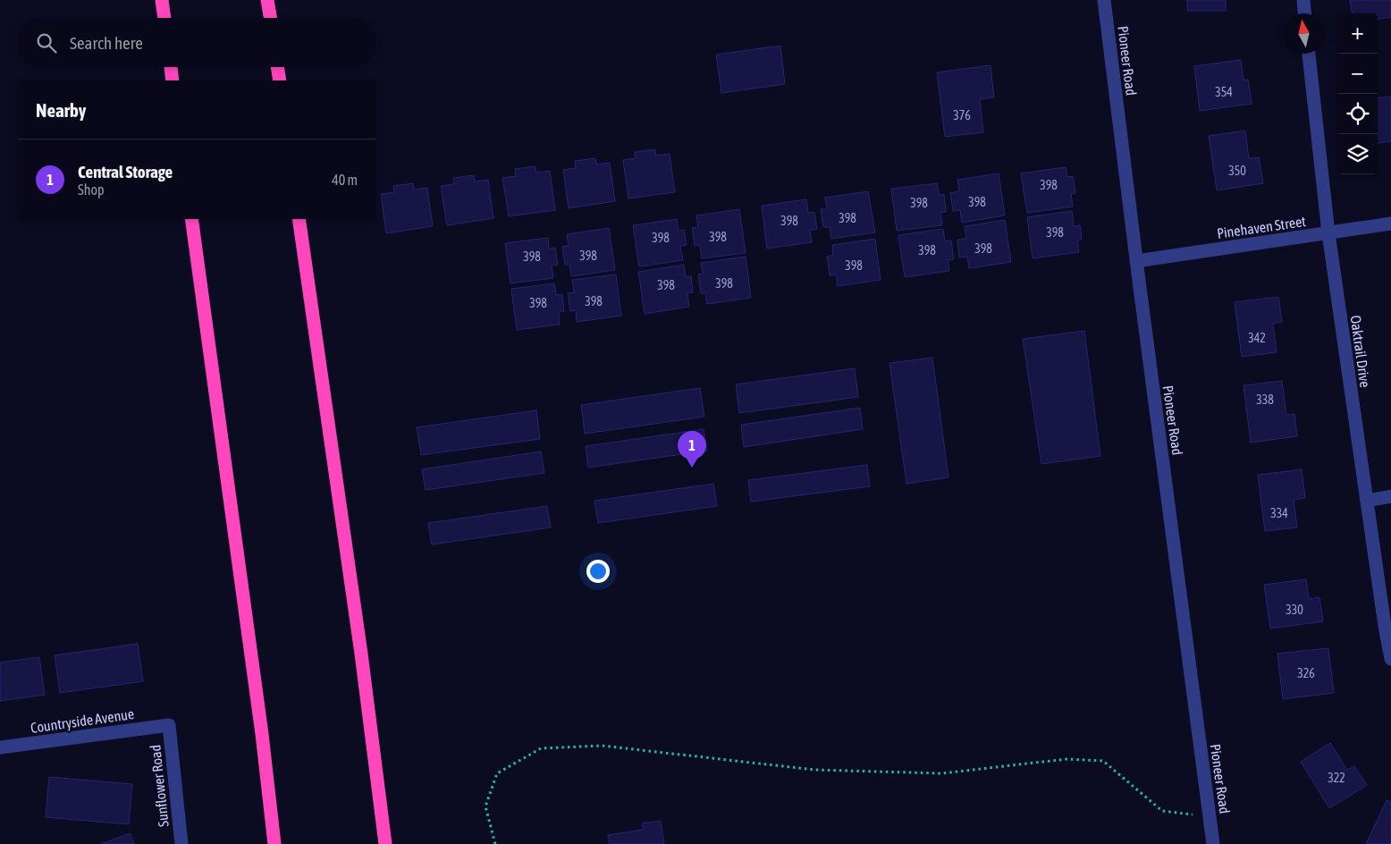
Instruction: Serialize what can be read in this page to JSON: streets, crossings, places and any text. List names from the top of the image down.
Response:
{
  "streets": {
    "street": [
      "Pioneer Road",
      "Pinehaven Street",
      "Oaktrail Drive",
      "Countryside Avenue",
      "Sunflower Road"
    ]
  },
  "crossings": [
    ["Pioneer Road", "Pinehaven Street"],
    ["Pinehaven Street", "Oaktrail Drive"],
    ["Countryside Avenue", "Sunflower Road"]
  ],
  "house_numbers": [
    "354",
    "376",
    "350",
    "398",
    "398",
    "398",
    "398",
    "398",
    "398",
    "398",
    "398",
    "398",
    "398",
    "398",
    "398",
    "398",
    "398",
    "398",
    "398",
    "398",
    "342",
    "338",
    "334",
    "330",
    "326",
    "322"
  ],
  "north": "top",
  "page": {
    "map_buttons": ["+", "−"],
    "search": "Search here",
    "heading": "Nearby",
    "list": [
      {
        "mark": "1",
        "name": "Central Storage",
        "note": "Shop",
        "value": "40 m"
      }
    ],
    "pins": "1"
  }
}
